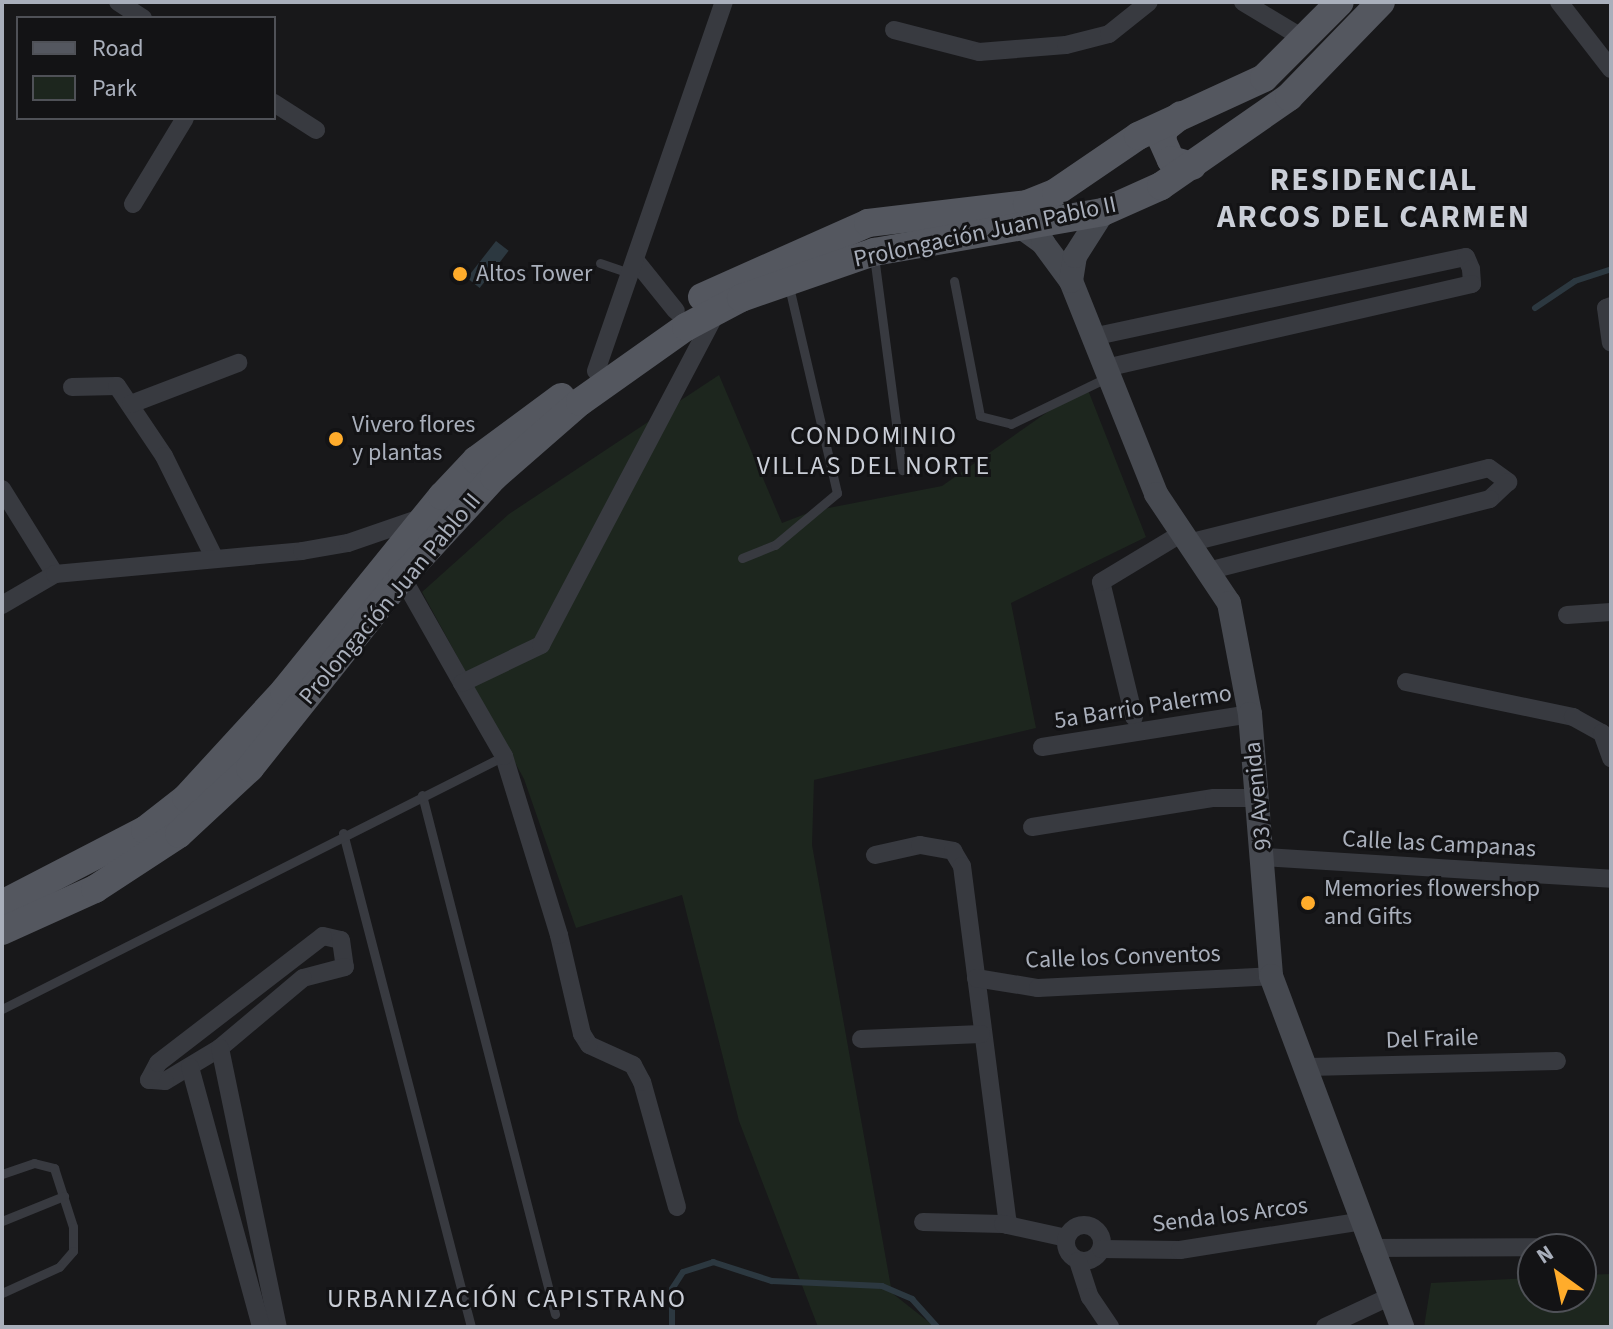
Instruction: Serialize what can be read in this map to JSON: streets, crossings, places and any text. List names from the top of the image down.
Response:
{
  "streets": {
    "main road": ["Prolongación Juan Pablo II"],
    "street": [
      "5a Barrio Palermo",
      "93 Avenida",
      "Calle las Campanas",
      "Calle los Conventos",
      "Del Fraile",
      "Senda los Arcos"
    ]
  },
  "crossings": [
    ["Prolongación Juan Pablo II", "93 Avenida"],
    ["5a Barrio Palermo", "93 Avenida"],
    ["93 Avenida", "Calle las Campanas"],
    ["93 Avenida", "Calle los Conventos"],
    ["93 Avenida", "Del Fraile"],
    ["93 Avenida", "Senda los Arcos"]
  ],
  "districts": ["RESIDENCIAL ARCOS DEL CARMEN", "CONDOMINIO VILLAS DEL NORTE", "URBANIZACIÓN CAPISTRANO"],
  "places": ["Altos Tower", "Vivero flores y plantas", "Memories flowershop and Gifts"],
  "legend": ["Road", "Park"],
  "north": "top left"
}
